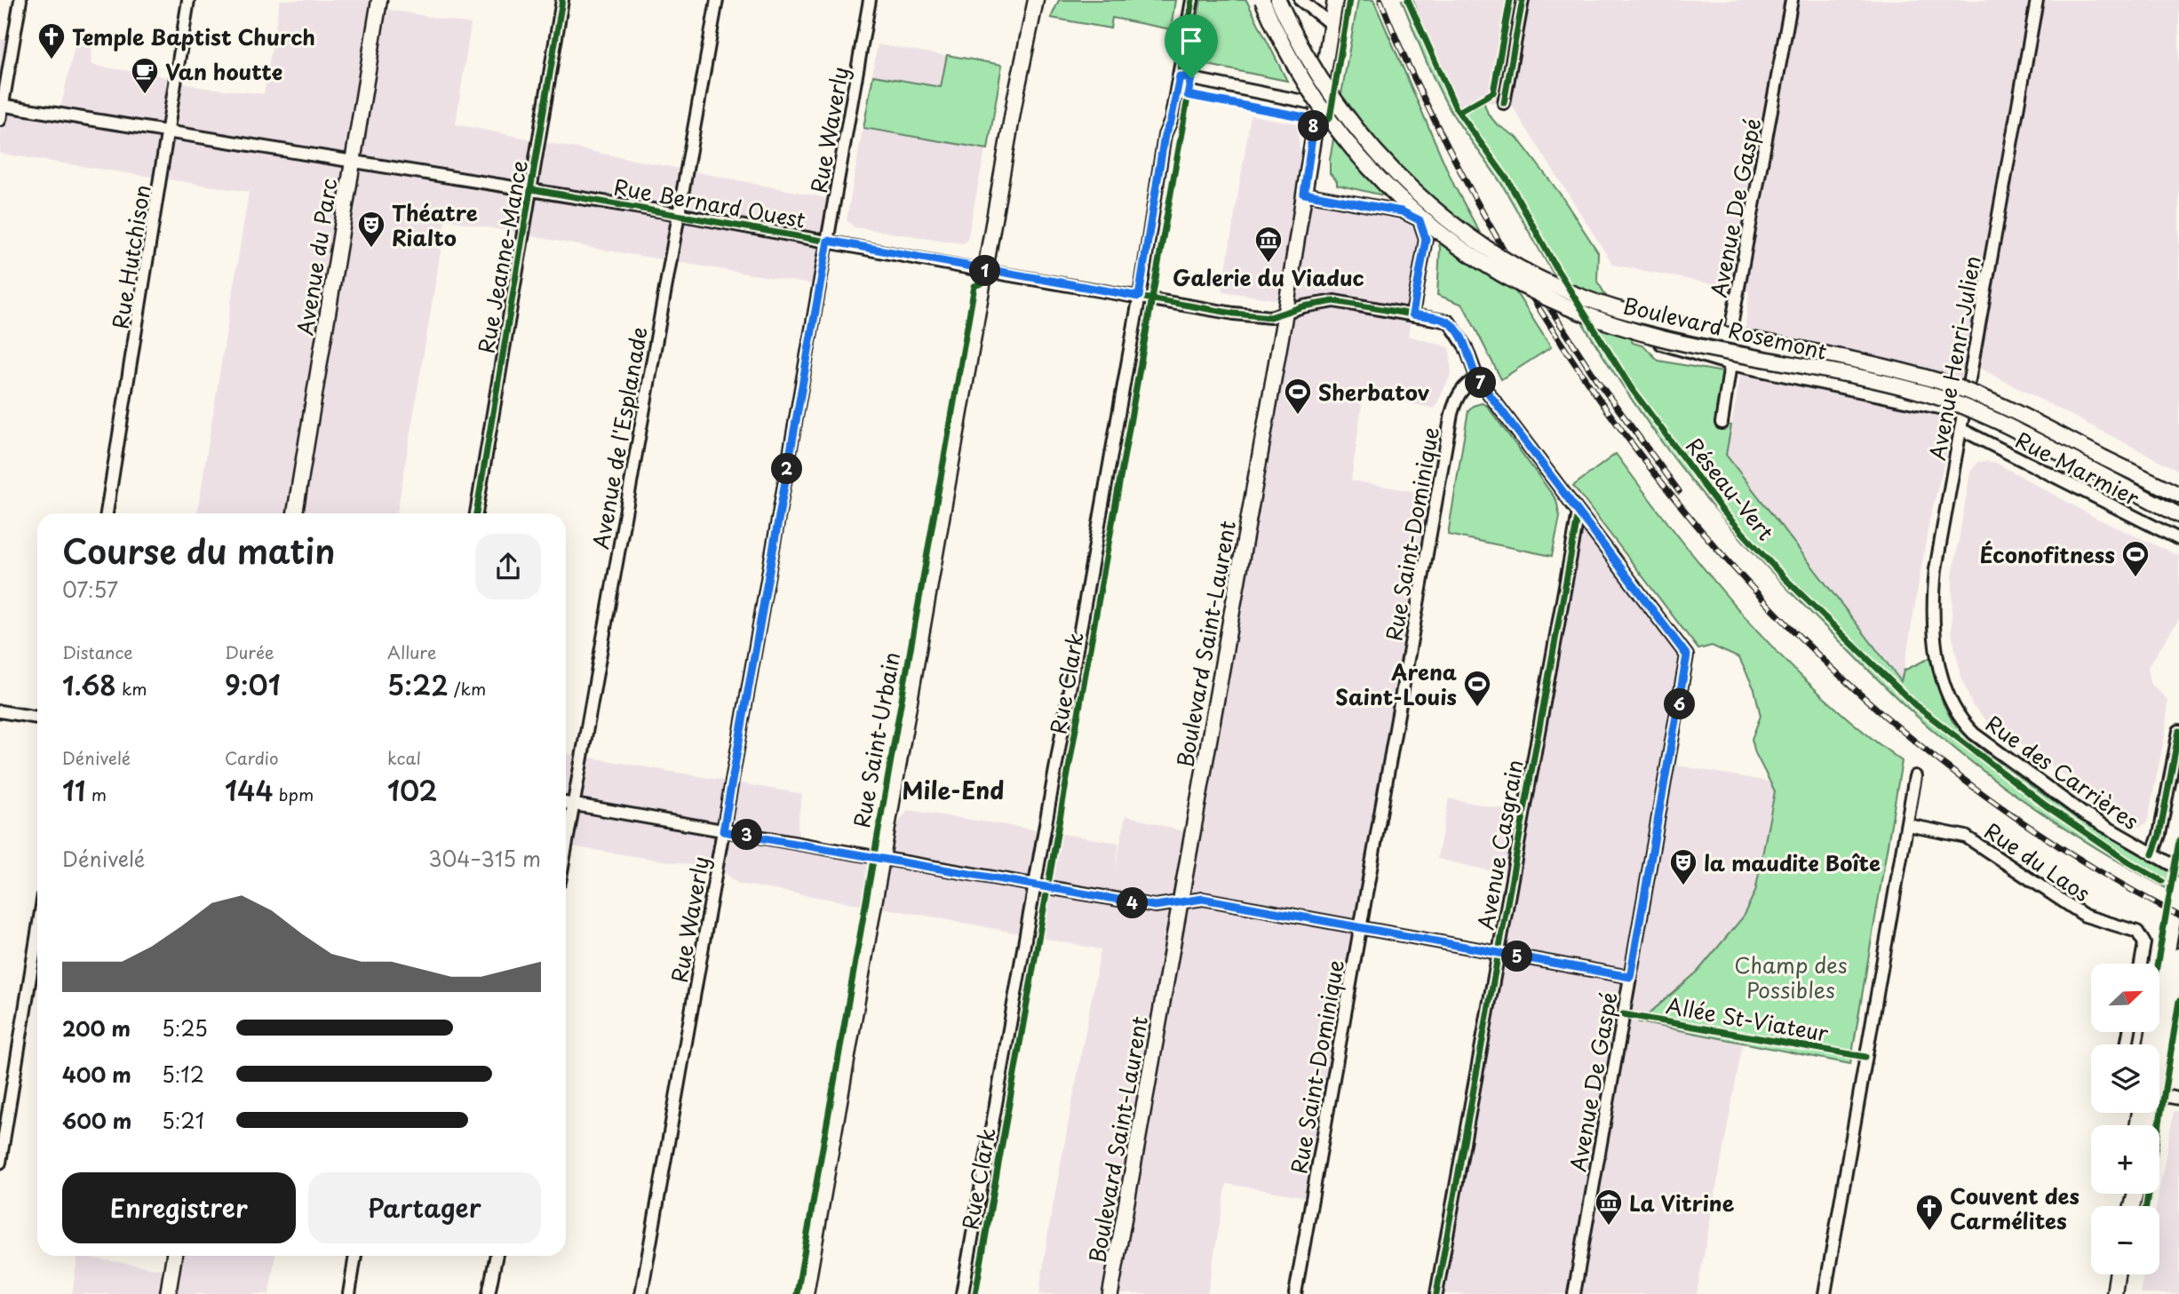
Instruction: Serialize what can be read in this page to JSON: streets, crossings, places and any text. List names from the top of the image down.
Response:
{
  "streets": {
    "main road": [
      "Avenue du Parc",
      "Boulevard Rosemont",
      "Boulevard Saint-Laurent",
      "Rue Saint-Urbain"
    ],
    "street": [
      "Rue Waverly",
      "Rue Bernard Ouest",
      "Avenue De Gaspé",
      "Rue Hutchison",
      "Rue Jeanne-Mance",
      "Avenue Henri-Julien",
      "Avenue de l'Esplanade",
      "Rue Marmier",
      "Rue Saint-Dominique",
      "Rue Clark",
      "Rue des Carrières",
      "Avenue Casgrain",
      "Rue du Laos"
    ],
    "cycle path": ["Réseau-Vert", "Allée St-Viateur"]
  },
  "crossings": [
    ["Rue Waverly", "Rue Bernard Ouest"],
    ["Rue Bernard Ouest", "Avenue De Gaspé"],
    ["Rue Bernard Ouest", "Rue Hutchison"],
    ["Rue Bernard Ouest", "Avenue du Parc"],
    ["Rue Bernard Ouest", "Rue Jeanne-Mance"],
    ["Rue Bernard Ouest", "Avenue de l'Esplanade"],
    ["Rue Bernard Ouest", "Rue Saint-Dominique"],
    ["Rue Bernard Ouest", "Boulevard Saint-Laurent"],
    ["Rue Bernard Ouest", "Rue Clark"],
    ["Rue Bernard Ouest", "Rue Saint-Urbain"],
    ["Rue Bernard Ouest", "Avenue Casgrain"],
    ["Avenue Henri-Julien", "Rue Marmier"],
    ["Avenue Henri-Julien", "Rue des Carrières"]
  ],
  "districts": ["Mile-End"],
  "parks": ["Champ des Possibles"],
  "places": {
    "church": ["Temple Baptist Church", "Couvent des Carmélites"],
    "cafe": ["Van houtte"],
    "theatre": ["Théatre Rialto", "la maudite Boîte"],
    "museum": ["Galerie du Viaduc", "La Vitrine"],
    "sports": ["Sherbatov", "Éconofitness", "Arena Saint-Louis"]
  },
  "north": "top right",
  "page": {
    "pins": [
      "8",
      "1",
      "7",
      "2",
      "6",
      "3",
      "4",
      "5"
    ],
    "heading": ["Course du matin", "07:57"],
    "stats": [
      ["Distance", "1.68 km"],
      ["Durée", "9:01"],
      ["Allure", "5:22 /km"],
      ["Dénivelé", "11 m"],
      ["Cardio", "144 bpm"],
      ["kcal", "102"]
    ],
    "chart": ["Dénivelé", "304–315 m"],
    "map_buttons": ["+", "−"],
    "list": [
      {
        "name": "200 m",
        "note": "5:25"
      },
      {
        "name": "400 m",
        "note": "5:12"
      },
      {
        "name": "600 m",
        "note": "5:21"
      }
    ],
    "buttons": ["Enregistrer", "Partager"]
  }
}
